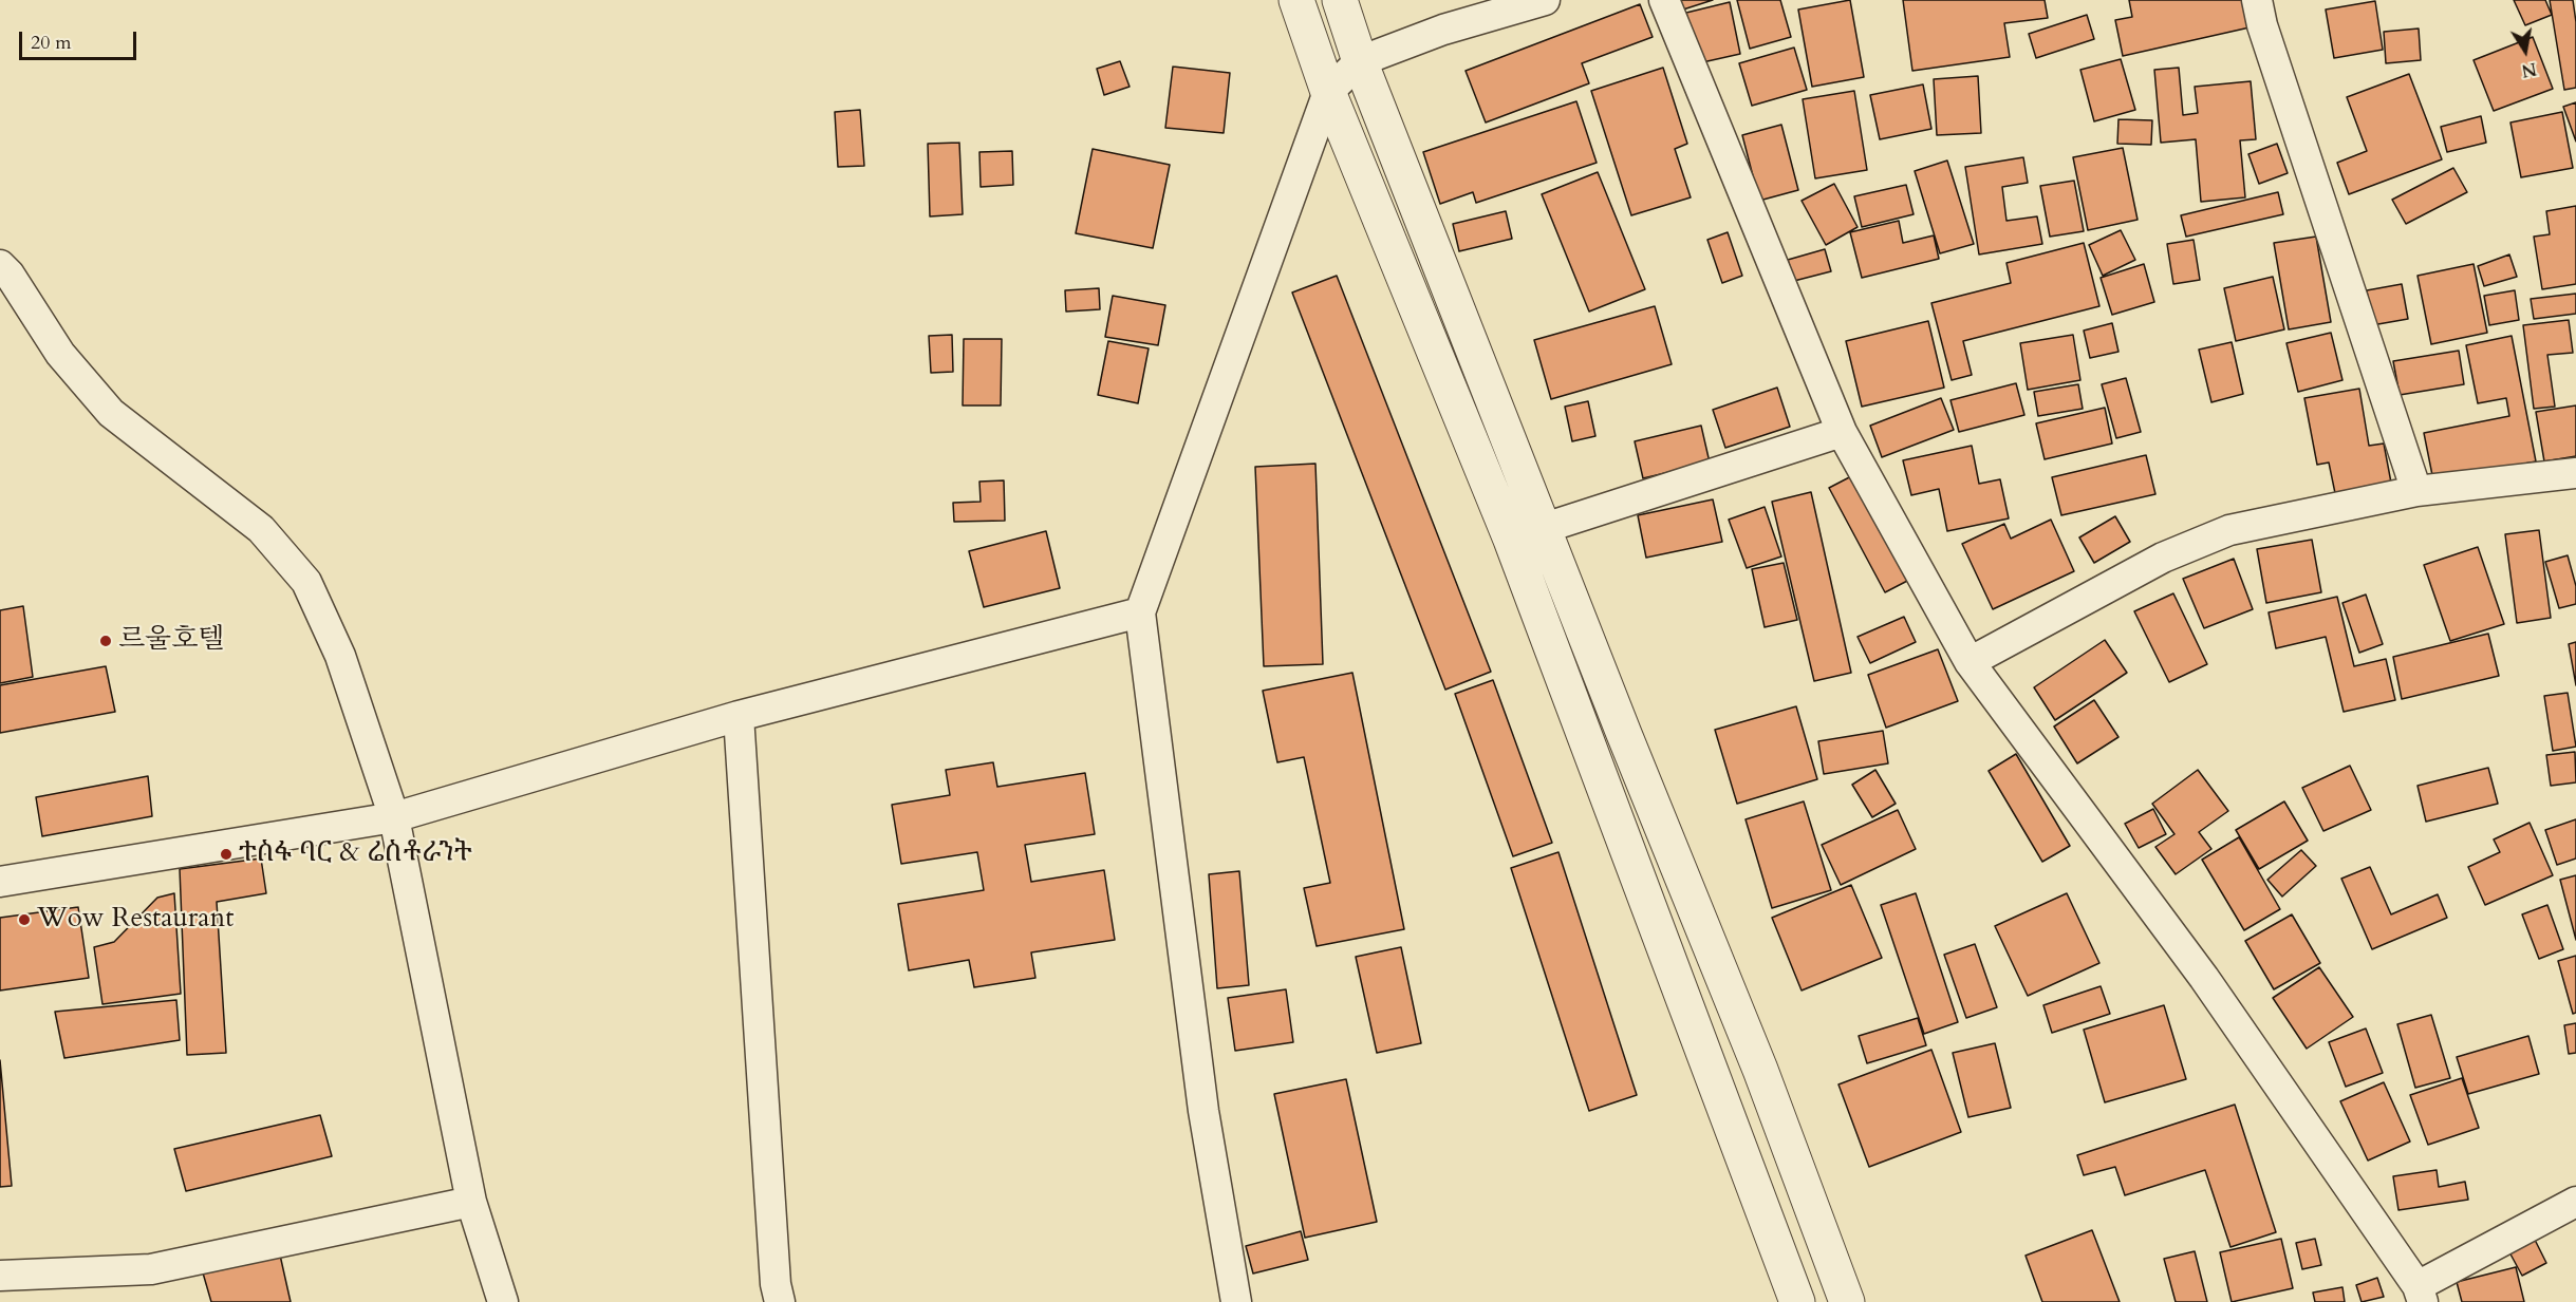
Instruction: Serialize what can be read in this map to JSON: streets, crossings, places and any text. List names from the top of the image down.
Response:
{
  "places": ["르울호텔", "ተስፋ ባር & ሬስቶራንት", "Wow Restaurant"],
  "scale_bar": "20 m",
  "north": "bottom"
}
